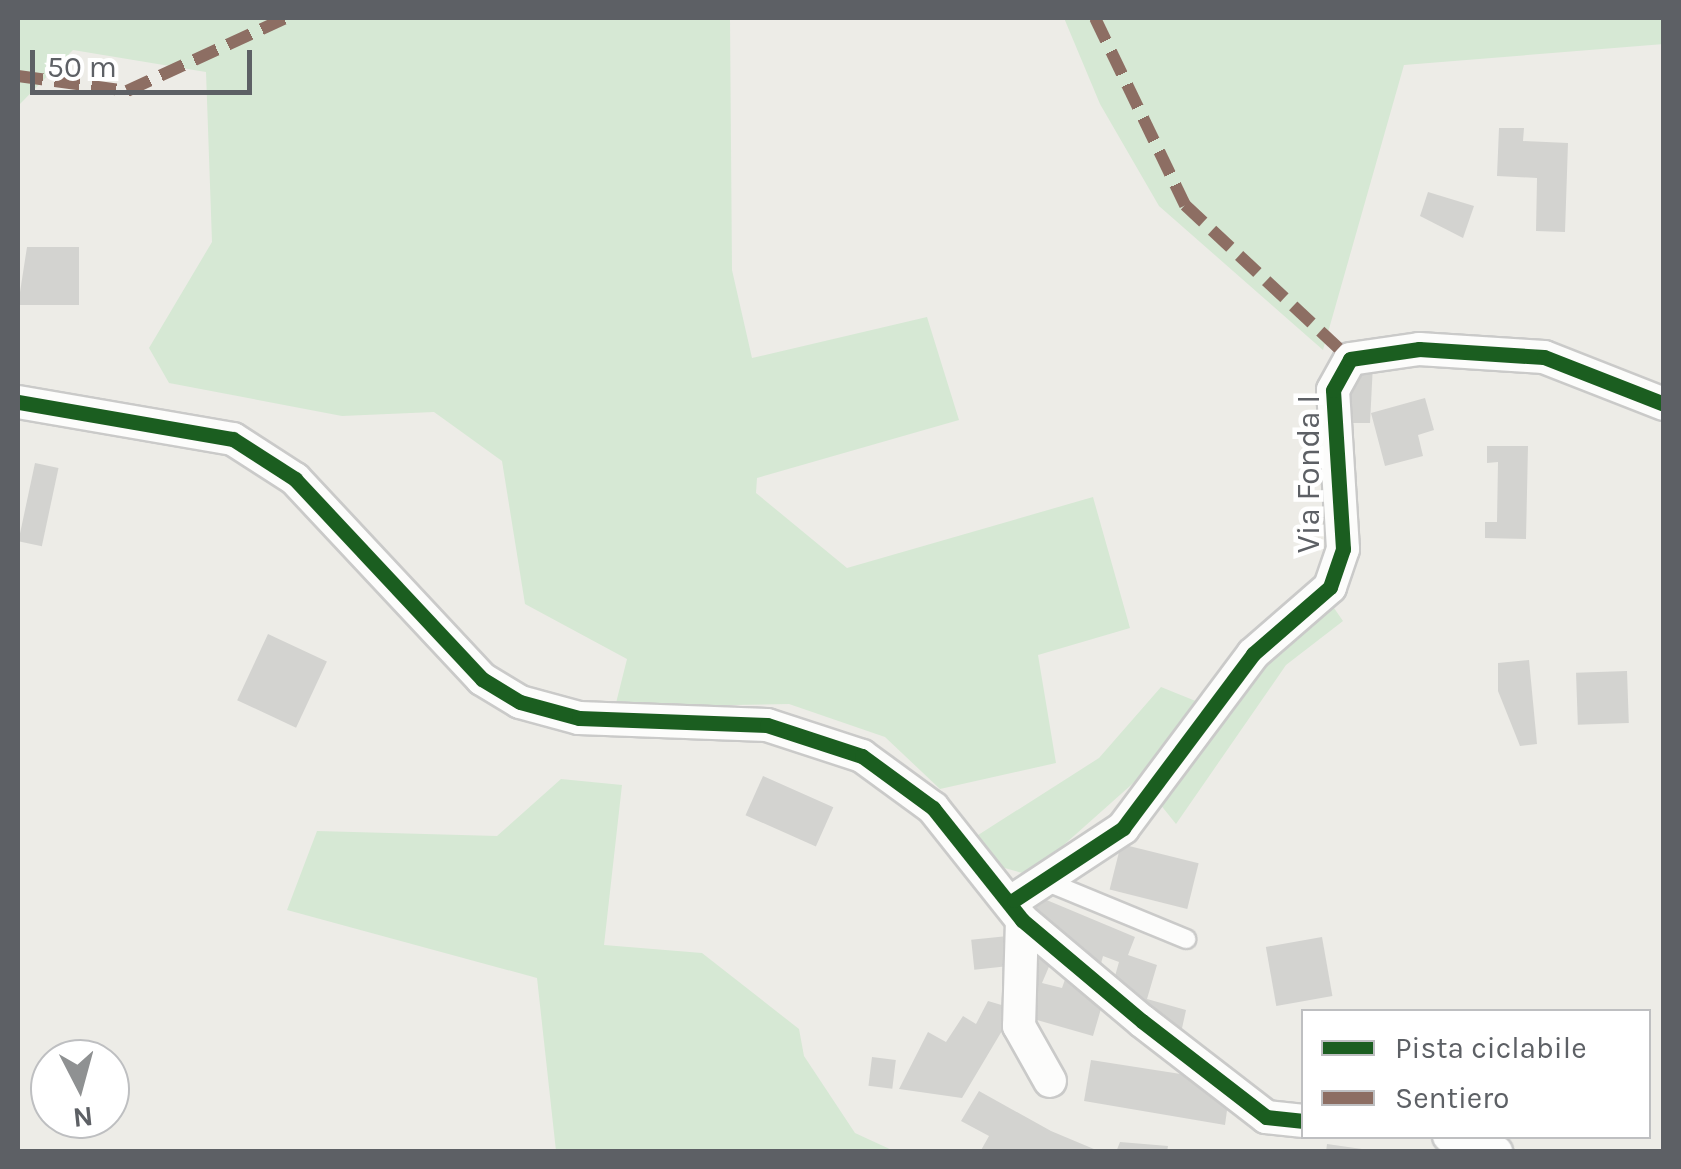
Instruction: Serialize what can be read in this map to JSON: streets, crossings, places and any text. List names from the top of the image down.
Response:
{
  "streets": {
    "street": ["Via Fonda I"]
  },
  "legend": ["Pista ciclabile", "Sentiero"],
  "scale_bar": "50 m",
  "north": "bottom"
}
